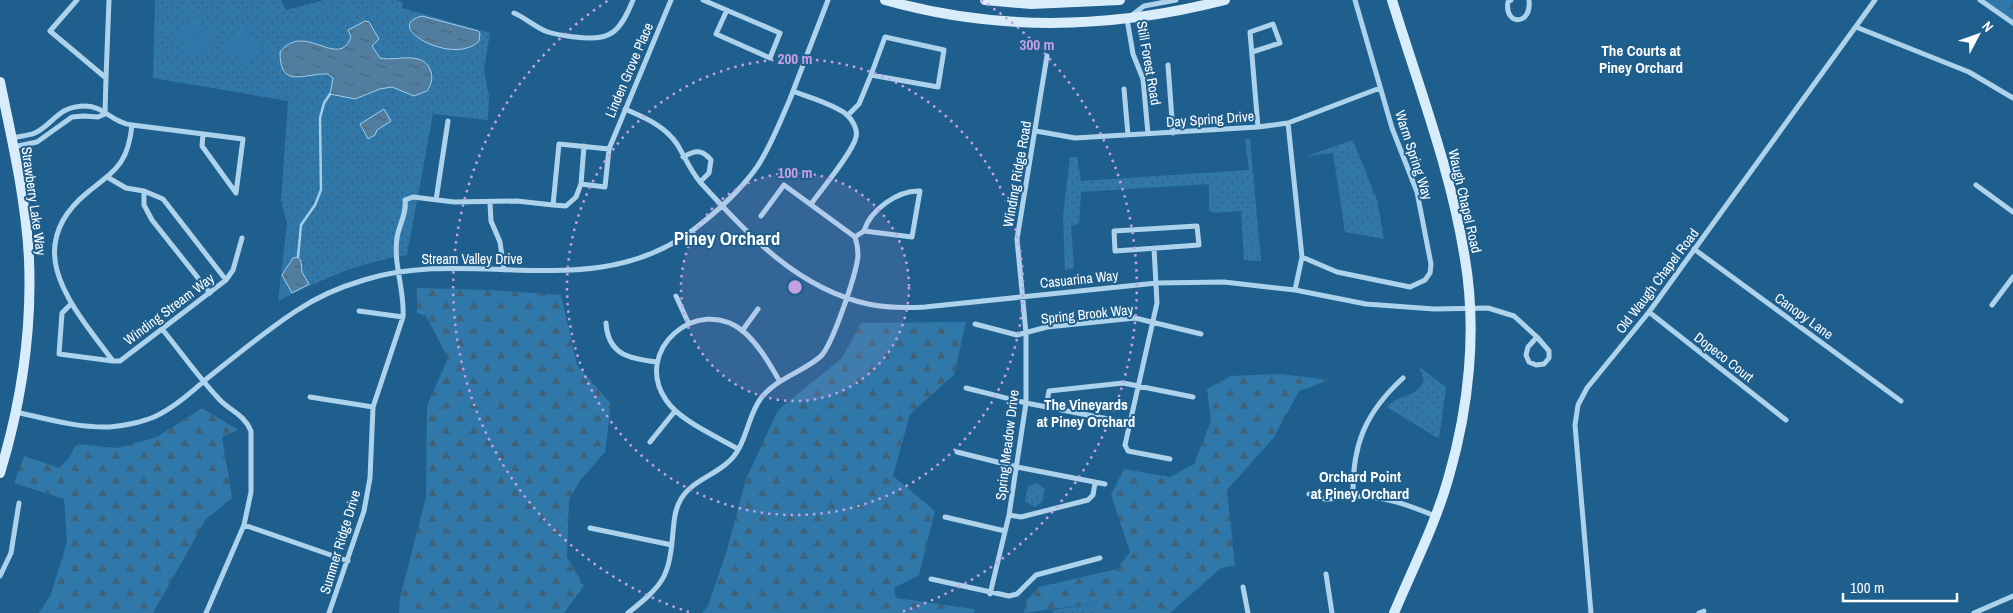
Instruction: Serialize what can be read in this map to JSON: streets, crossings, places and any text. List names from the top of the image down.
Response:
{
  "streets": {
    "street": [
      "Still Forest Road",
      "Linden Grove Place",
      "Day Spring Drive",
      "Warm Spring Way",
      "Winding Ridge Road",
      "Strawberry Lake Way",
      "Waugh Chapel Road",
      "Stream Valley Drive",
      "Casuarina Way",
      "Old Waugh Chapel Road",
      "Winding Stream Way",
      "Spring Brook Way",
      "Canopy Lane",
      "Dopeco Court",
      "Spring Meadow Drive",
      "Summer Ridge Drive"
    ]
  },
  "crossings": [
    ["Still Forest Road", "Day Spring Drive"],
    ["Linden Grove Place", "Casuarina Way"],
    ["Day Spring Drive", "Warm Spring Way"],
    ["Day Spring Drive", "Winding Ridge Road"],
    ["Winding Ridge Road", "Casuarina Way"],
    ["Winding Ridge Road", "Spring Meadow Drive"],
    ["Strawberry Lake Way", "Stream Valley Drive"],
    ["Waugh Chapel Road", "Casuarina Way"],
    ["Stream Valley Drive", "Casuarina Way"],
    ["Stream Valley Drive", "Summer Ridge Drive"],
    ["Casuarina Way", "Spring Meadow Drive"],
    ["Old Waugh Chapel Road", "Canopy Lane"],
    ["Old Waugh Chapel Road", "Dopeco Court"],
    ["Spring Brook Way", "Spring Meadow Drive"]
  ],
  "districts": [
    "The Courts at Piney Orchard",
    "Piney Orchard",
    "The Vineyards at Piney Orchard",
    "Orchard Point at Piney Orchard"
  ],
  "scale_bar": "100 m",
  "north": "top right",
  "rings": ["300 m", "200 m", "100 m"]
}
